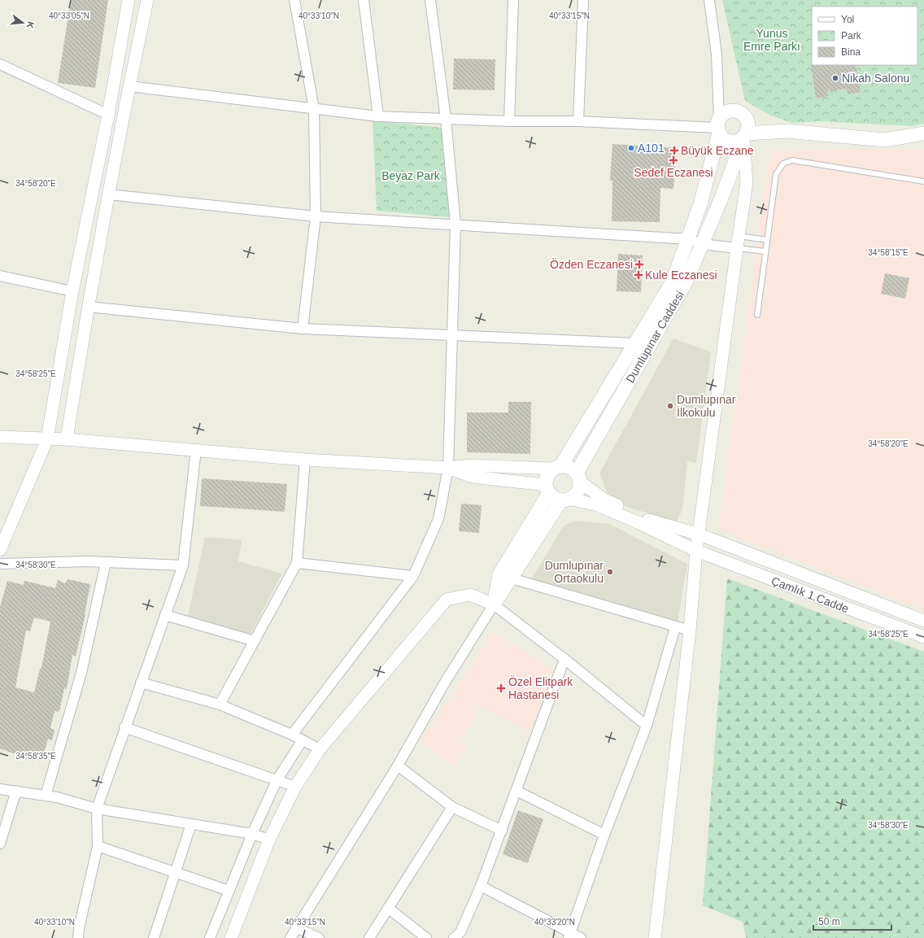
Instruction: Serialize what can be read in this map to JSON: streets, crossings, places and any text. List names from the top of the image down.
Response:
{
  "streets": {
    "main road": ["Dumlupınar Caddesi"],
    "street": ["Çamlık 1.Cadde"]
  },
  "crossings": [
    ["Dumlupınar Caddesi", "Çamlık 1.Cadde"]
  ],
  "parks": ["Yunus Emre Parkı", "Beyaz Park"],
  "places": {
    "other": [
      "Nikah Salonu",
      "A101",
      "Dumlupınar İlkokulu",
      "Dumlupınar Ortaokulu"
    ],
    "health": [
      "Büyük Eczane",
      "Sedef Eczanesi",
      "Özden Eczanesi",
      "Kule Eczanesi",
      "Özel Elitpark Hastanesi"
    ]
  },
  "legend": ["Yol", "Park", "Bina"],
  "scale_bar": "50 m",
  "north": "right",
  "coordinates": [
    "40°33'05\"N",
    "40°33'10\"N",
    "40°33'15\"N",
    "34°58'20\"E",
    "34°58'15\"E",
    "34°58'25\"E",
    "34°58'30\"E",
    "34°58'35\"E",
    "40°33'20\"N"
  ]
}
